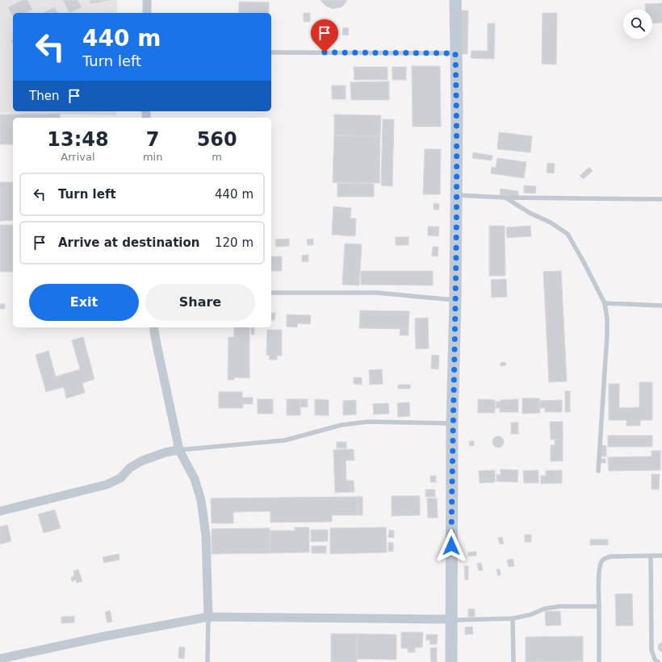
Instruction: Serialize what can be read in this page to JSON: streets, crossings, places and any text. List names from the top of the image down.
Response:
{
  "page": {
    "turn": ["440 m", "Turn left"],
    "then": "Then",
    "eta": [
      "13:48",
      "Arrival",
      "7",
      "min",
      "560",
      "m"
    ],
    "list": [
      {
        "name": "Turn left",
        "value": "440 m"
      },
      {
        "name": "Arrive at destination",
        "value": "120 m"
      }
    ],
    "buttons": ["Exit", "Share"]
  }
}
